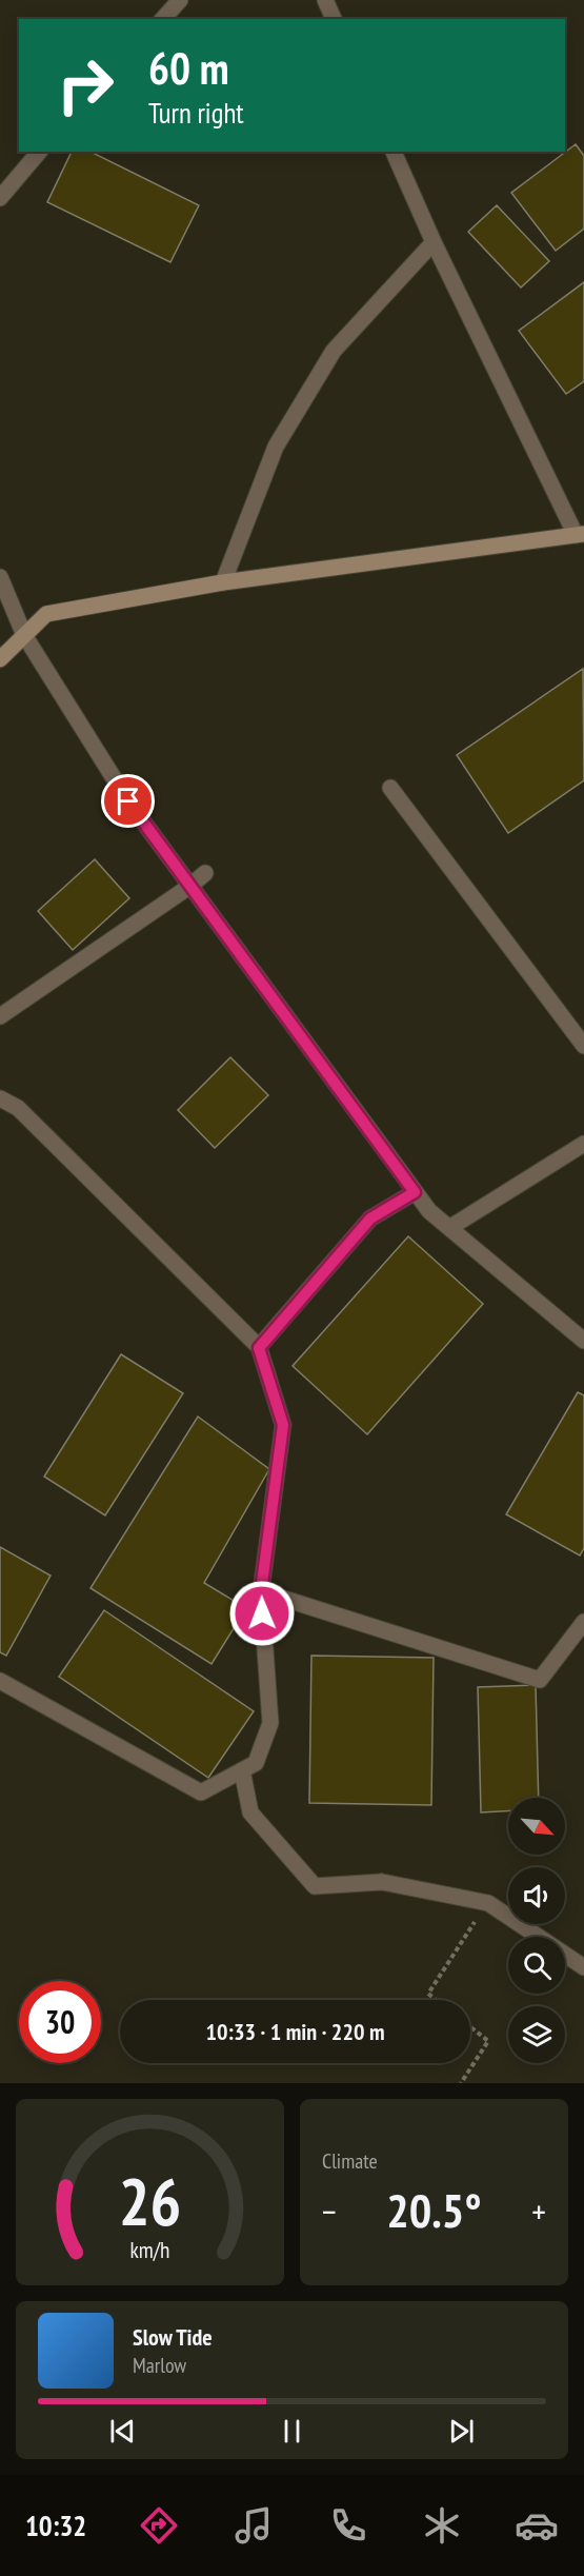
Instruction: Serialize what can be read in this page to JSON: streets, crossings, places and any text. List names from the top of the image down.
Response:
{
  "north": "bottom right",
  "page": {
    "turn": ["60 m", "Turn right"],
    "limit": "30",
    "trip": "10:33 · 1 min · 220 m",
    "tile": "Climate",
    "heat": ["−", "20.5°", "+"],
    "song": ["Slow Tide", "Marlow"],
    "tabs": "10:32",
    "gauge": ["26", "km/h"]
  }
}
